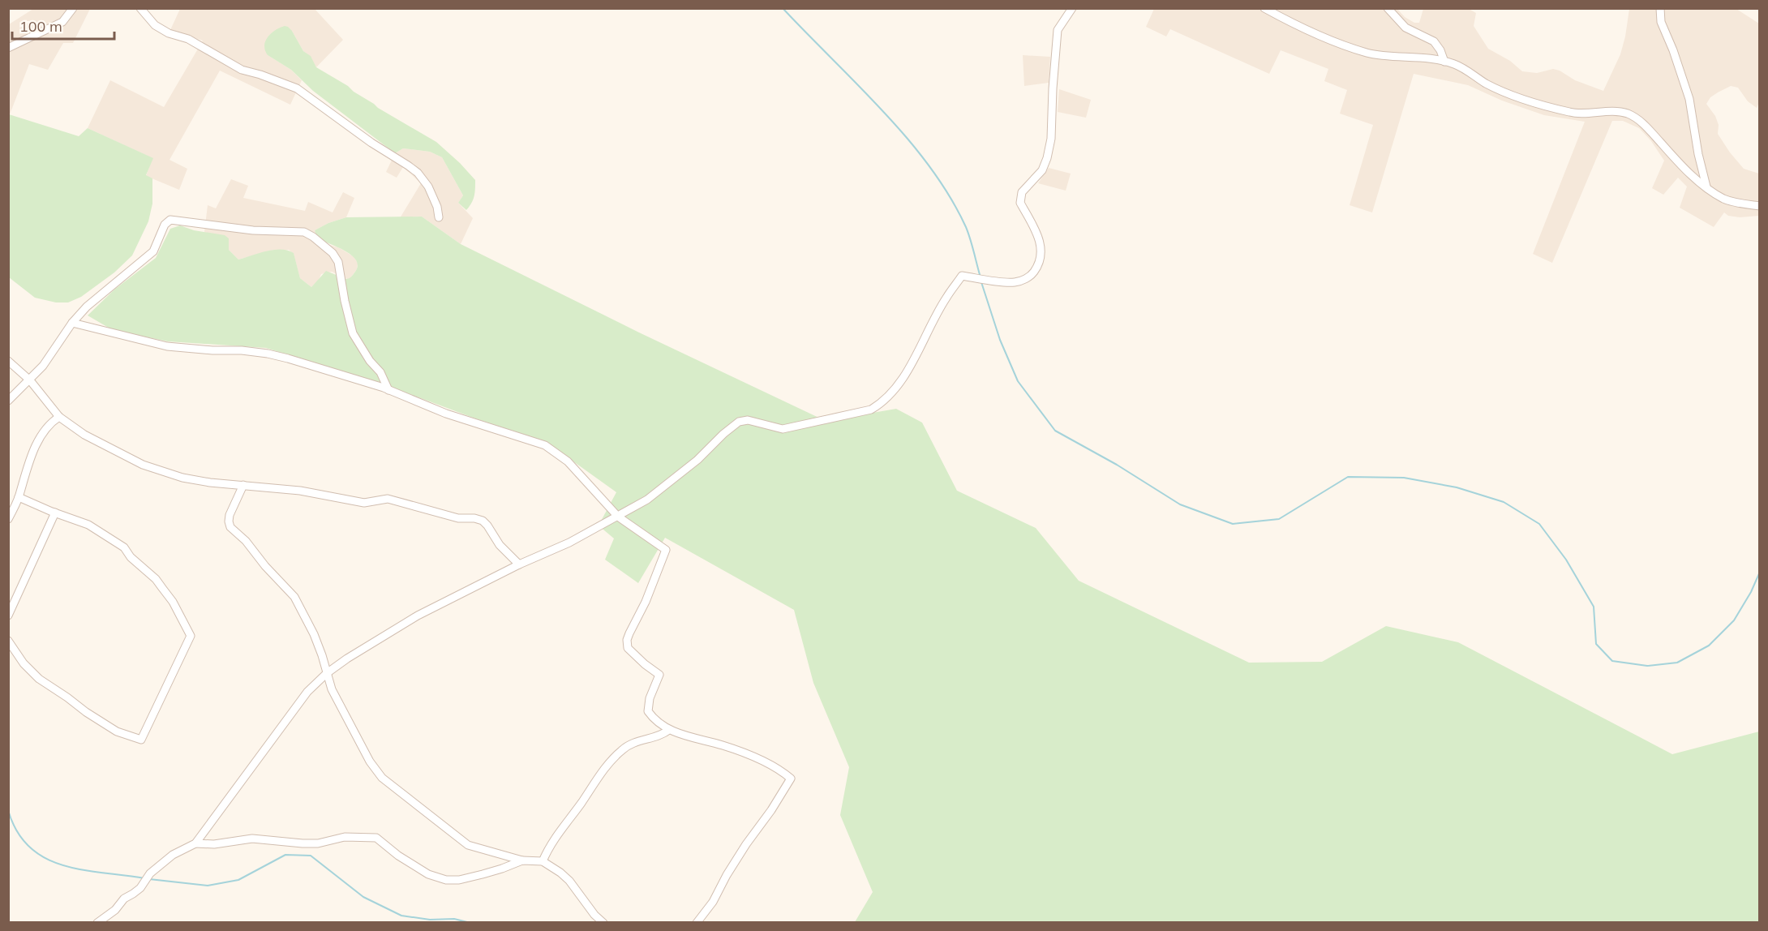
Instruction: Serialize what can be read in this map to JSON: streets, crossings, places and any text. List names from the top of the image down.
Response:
{
  "scale_bar": "100 m"
}
